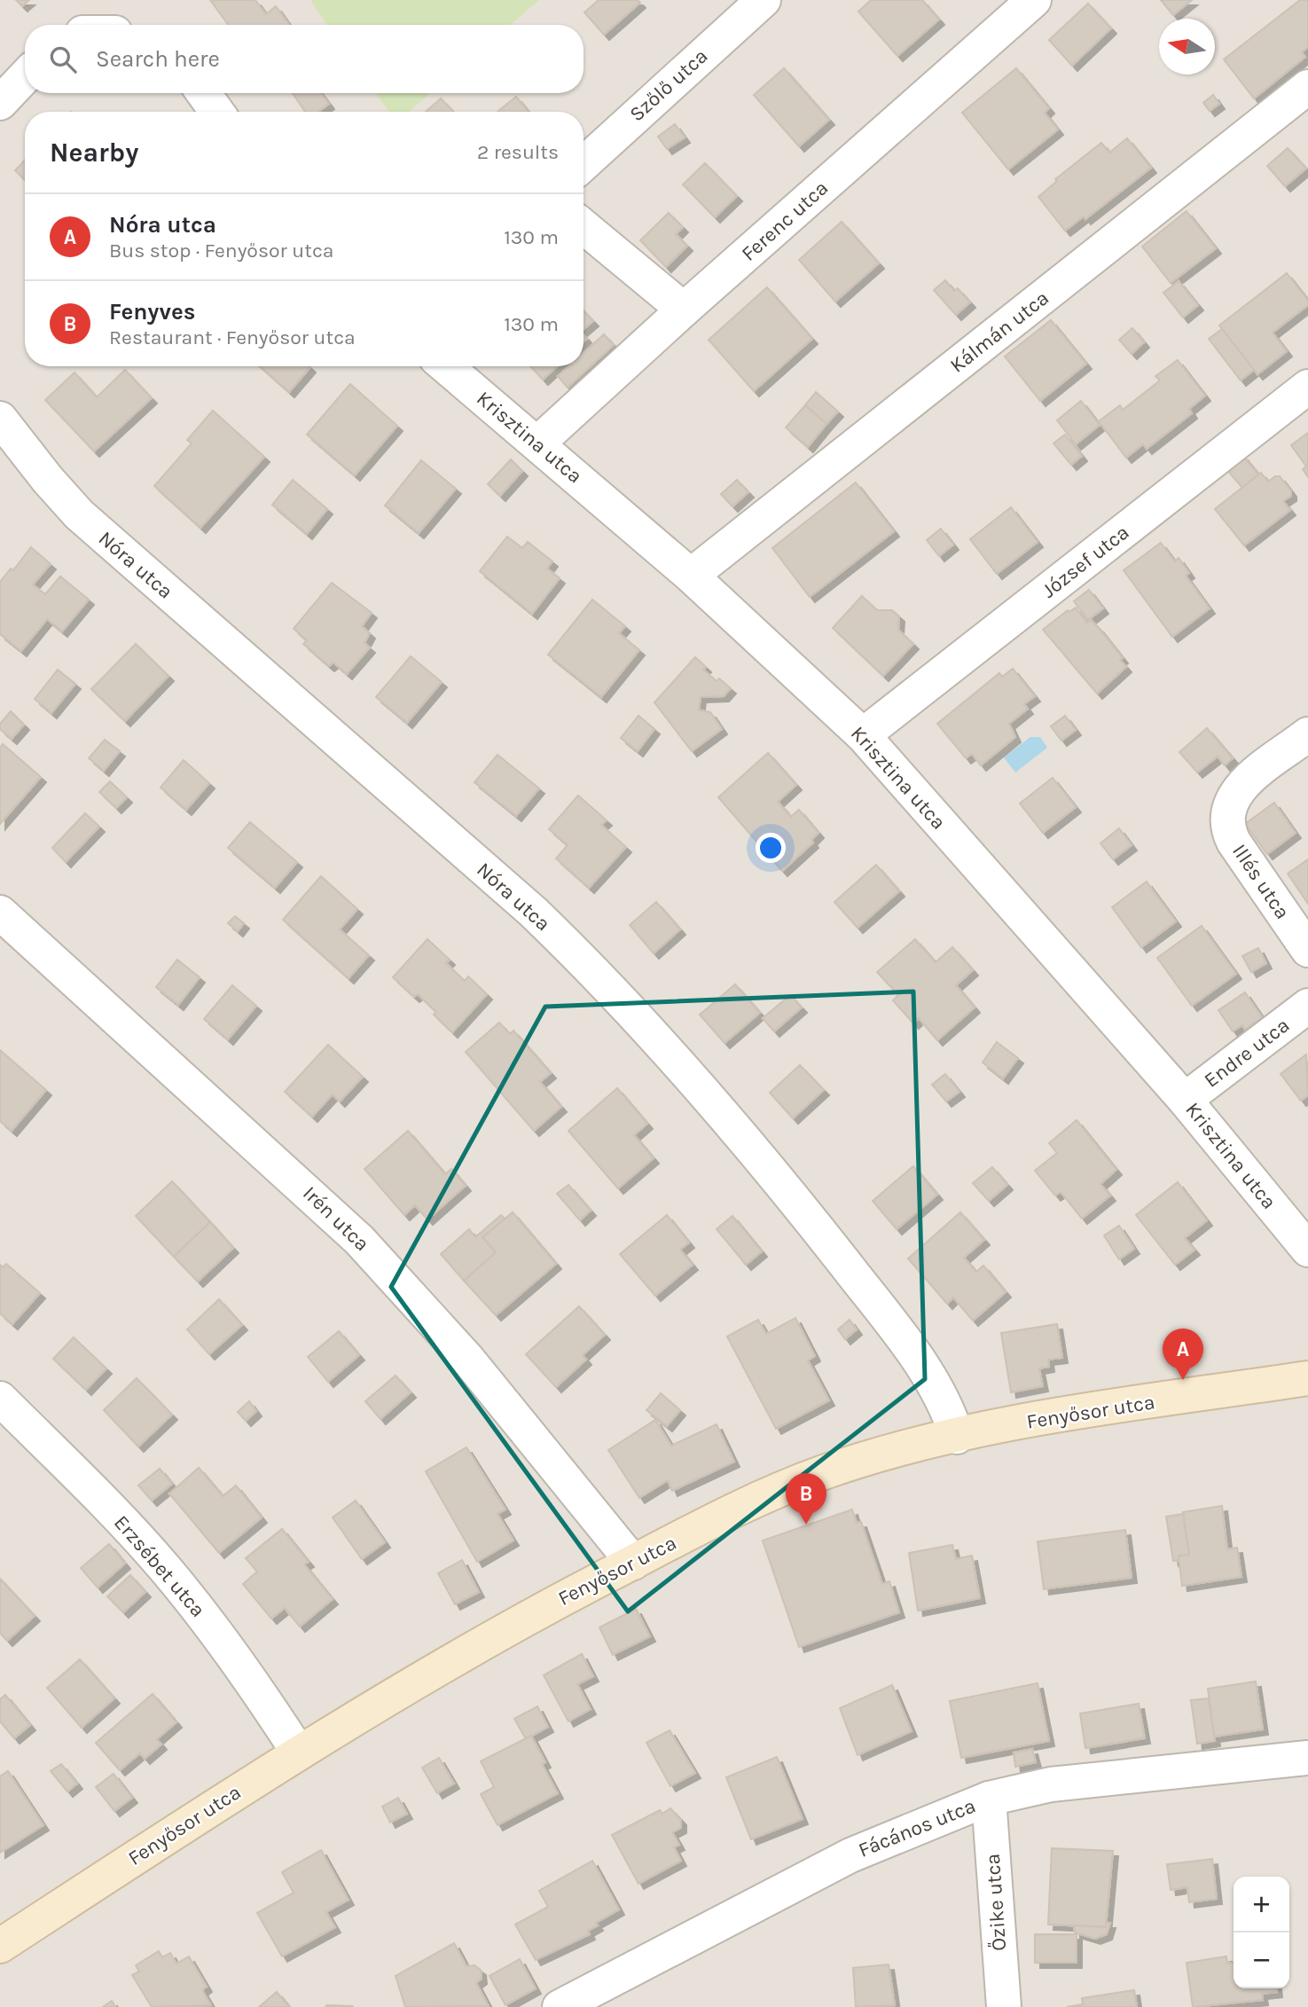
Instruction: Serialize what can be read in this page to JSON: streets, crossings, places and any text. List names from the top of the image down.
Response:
{
  "streets": {
    "street": [
      "Szőlő utca",
      "Ferenc utca",
      "Kálmán utca",
      "Krisztina utca",
      "József utca",
      "Nóra utca",
      "Illés utca",
      "Endre utca",
      "Irén utca",
      "Fenyősor utca",
      "Erzsébet utca",
      "Fácános utca",
      "Őzike utca"
    ]
  },
  "crossings": [
    ["Ferenc utca", "Krisztina utca"],
    ["Kálmán utca", "Krisztina utca"],
    ["Krisztina utca", "József utca"],
    ["Krisztina utca", "Endre utca"],
    ["Nóra utca", "Fenyősor utca"],
    ["Irén utca", "Fenyősor utca"],
    ["Fenyősor utca", "Erzsébet utca"],
    ["Fácános utca", "Őzike utca"]
  ],
  "north": "left",
  "page": {
    "search": "Search here",
    "heading": ["Nearby", "2 results"],
    "list": [
      {
        "mark": "A",
        "name": "Nóra utca",
        "note": "Bus stop · Fenyősor utca",
        "value": "130 m"
      },
      {
        "mark": "B",
        "name": "Fenyves",
        "note": "Restaurant · Fenyősor utca",
        "value": "130 m"
      }
    ],
    "pins": ["A", "B"],
    "map_buttons": ["+", "−"]
  }
}
